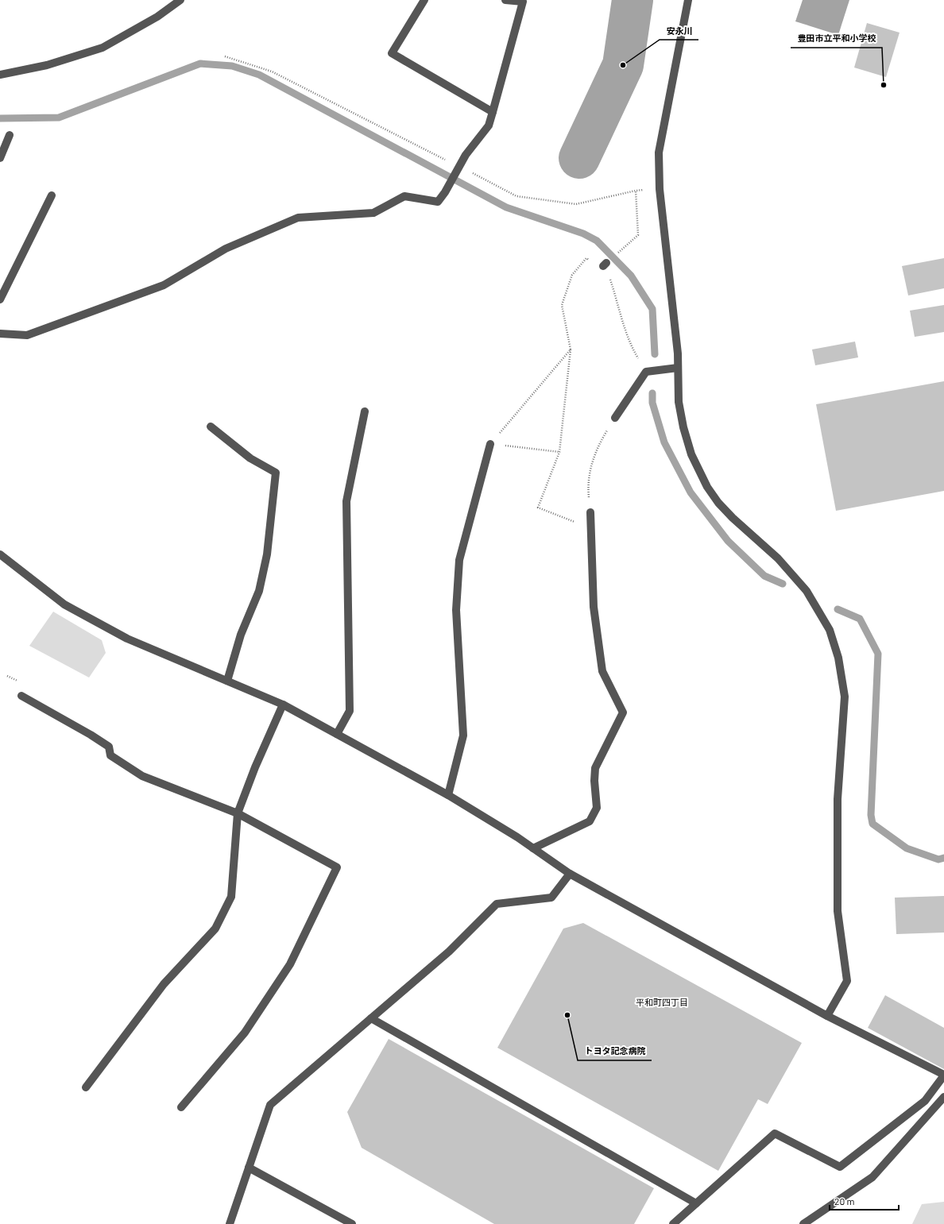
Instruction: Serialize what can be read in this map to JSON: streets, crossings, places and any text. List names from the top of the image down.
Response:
{
  "districts": ["平和町四丁目"],
  "places": ["安永川", "豊田市立平和小学校", "トヨタ記念病院"],
  "scale_bar": "20 m"
}
